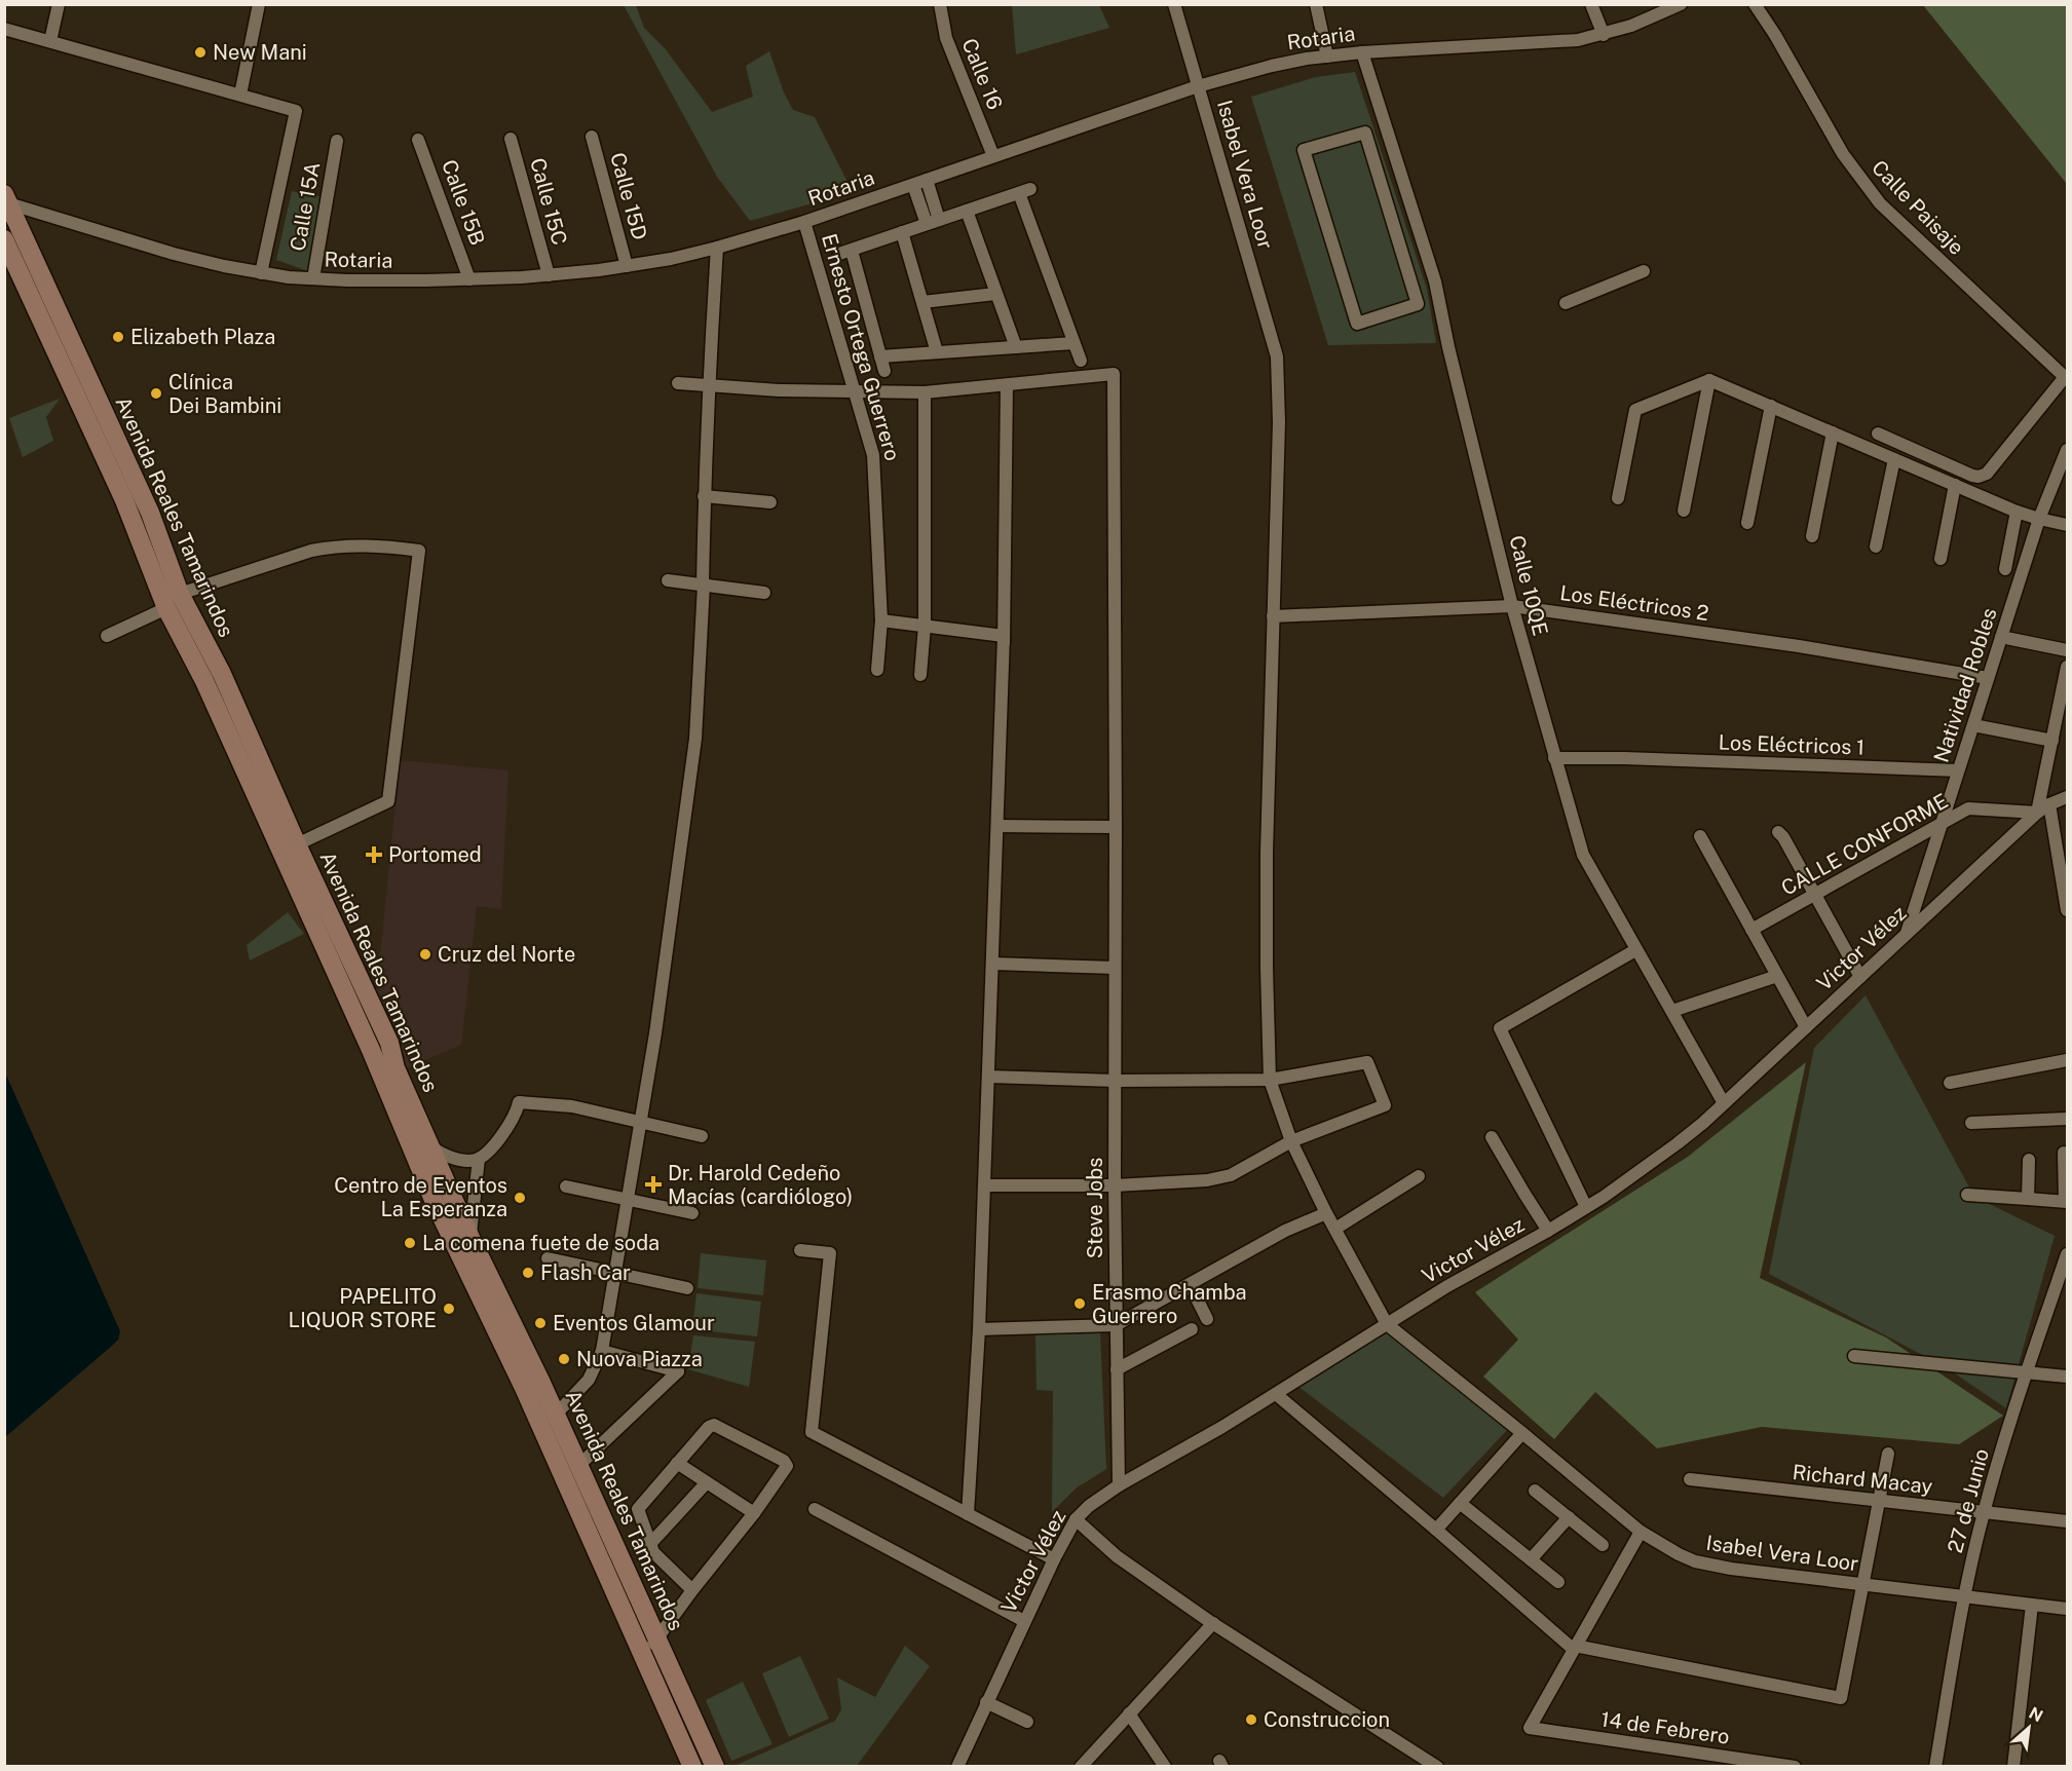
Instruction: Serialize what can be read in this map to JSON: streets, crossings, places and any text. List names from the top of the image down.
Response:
{
  "streets": {
    "main road": ["Avenida Reales Tamarindos"],
    "street": [
      "Rotaria",
      "Calle 16",
      "Isabel Vera Loor",
      "Calle 15D",
      "Calle 15C",
      "Calle 15B",
      "Calle 15A",
      "Calle Paisaje",
      "Ernesto Ortega Guerrero",
      "Calle 10QE",
      "Los Eléctricos 2",
      "Natividad Robles",
      "Los Eléctricos 1",
      "CALLE CONFORME",
      "Victor Vélez",
      "Steve Jobs",
      "Richard Macay",
      "27 de Junio",
      "14 de Febrero"
    ]
  },
  "crossings": [
    ["Rotaria", "Calle 16"],
    ["Rotaria", "Isabel Vera Loor"],
    ["Rotaria", "Calle 15D"],
    ["Rotaria", "Calle 15C"],
    ["Rotaria", "Calle 15B"],
    ["Rotaria", "Calle 15A"],
    ["Rotaria", "Ernesto Ortega Guerrero"],
    ["Rotaria", "Avenida Reales Tamarindos"],
    ["Rotaria", "Calle 10QE"],
    ["Isabel Vera Loor", "Los Eléctricos 2"],
    ["Isabel Vera Loor", "Victor Vélez"],
    ["Isabel Vera Loor", "27 de Junio"],
    ["Calle 10QE", "Los Eléctricos 2"],
    ["Calle 10QE", "Los Eléctricos 1"],
    ["Calle 10QE", "Victor Vélez"],
    ["Los Eléctricos 2", "Natividad Robles"],
    ["Natividad Robles", "Los Eléctricos 1"],
    ["Natividad Robles", "CALLE CONFORME"],
    ["Natividad Robles", "Victor Vélez"],
    ["CALLE CONFORME", "Victor Vélez"],
    ["Victor Vélez", "Steve Jobs"],
    ["Richard Macay", "27 de Junio"]
  ],
  "places": {
    "other": [
      "New Mani",
      "Elizabeth Plaza",
      "Clínica Dei Bambini",
      "Cruz del Norte",
      "Centro de Eventos La Esperanza",
      "La comena fuete de soda",
      "Flash Car",
      "Erasmo Chamba Guerrero",
      "PAPELITO LIQUOR STORE",
      "Eventos Glamour",
      "Nuova Piazza",
      "Construccion"
    ],
    "health": ["Portomed", "Dr. Harold Cedeño Macías (cardiólogo)"]
  },
  "north": "top right"
}
